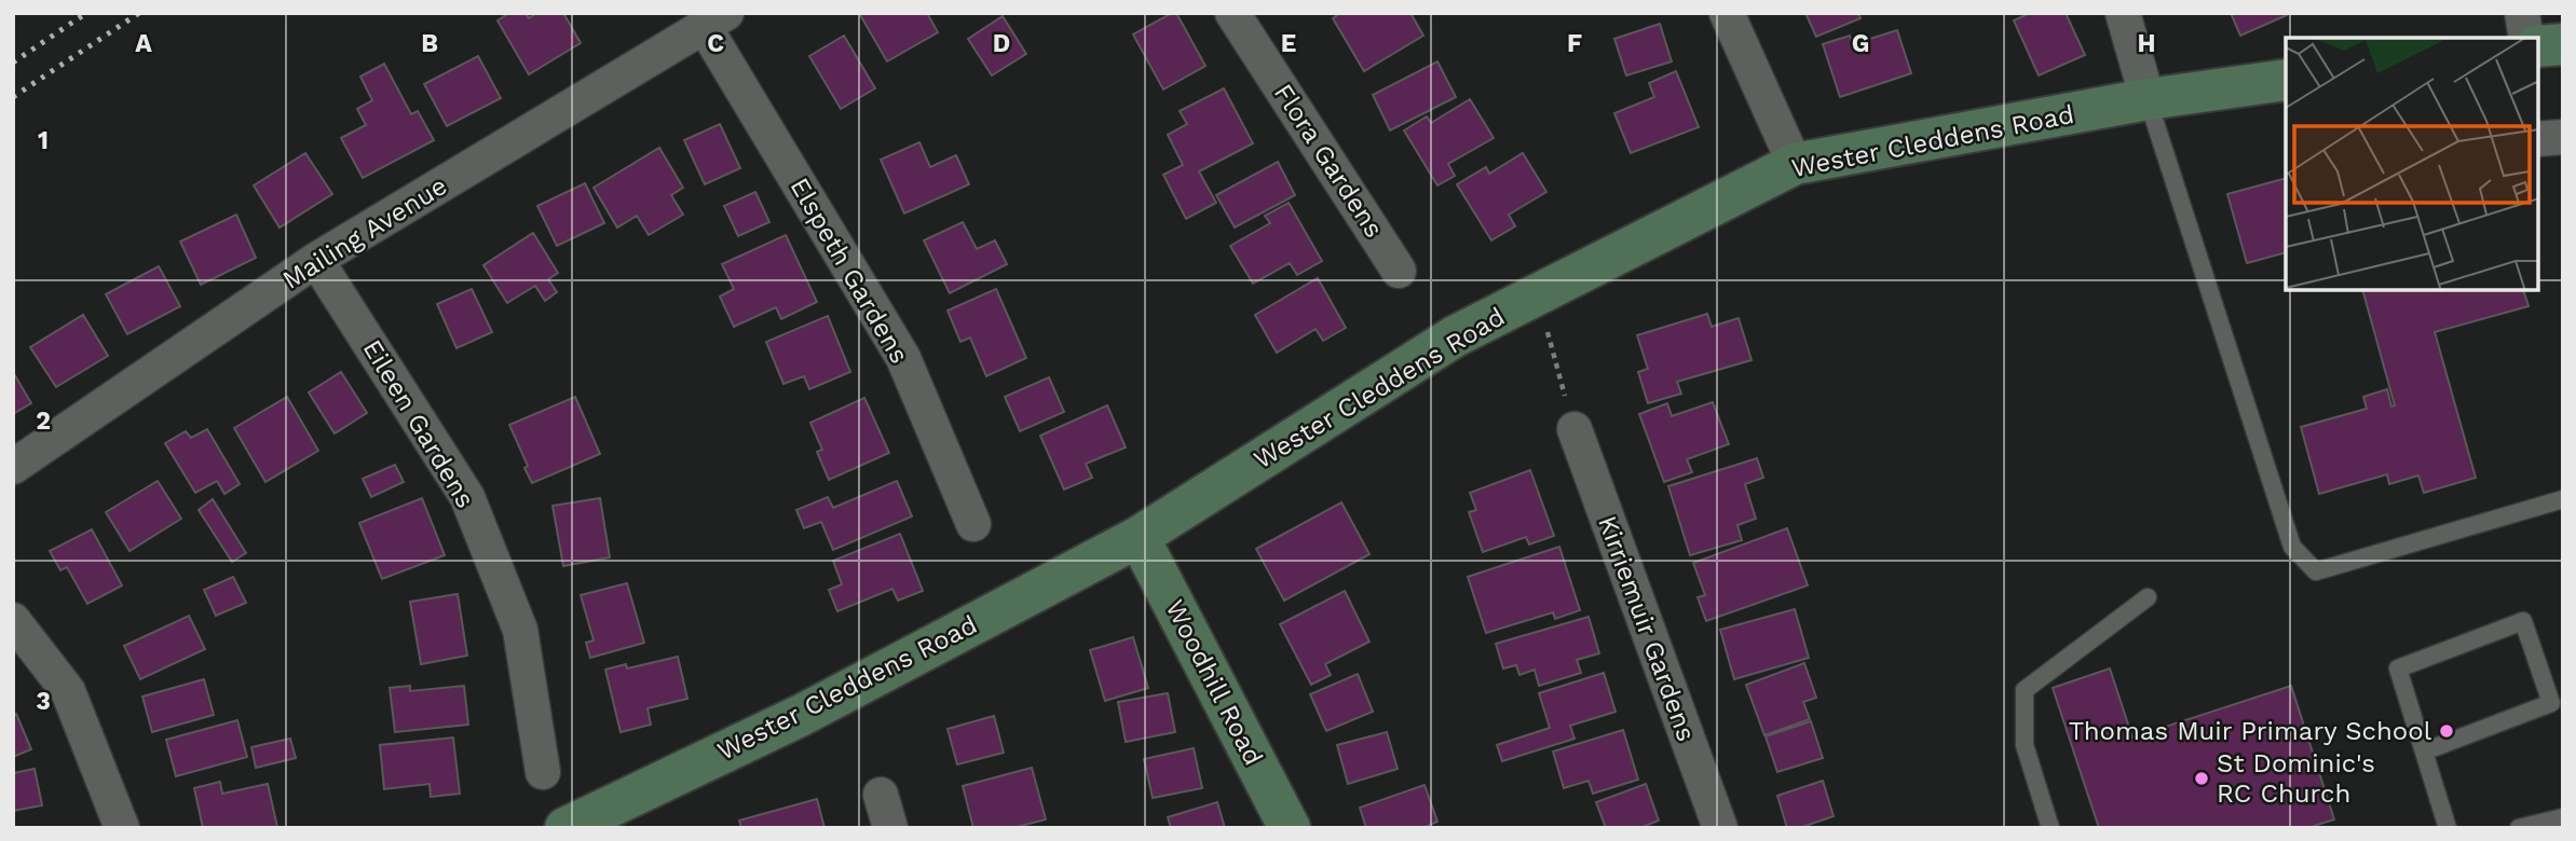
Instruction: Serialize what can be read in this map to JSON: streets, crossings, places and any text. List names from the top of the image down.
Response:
{
  "streets": {
    "street": [
      "Wester Cleddens Road",
      "Flora Gardens",
      "Mailing Avenue",
      "Elspeth Gardens",
      "Eileen Gardens",
      "Kirriemuir Gardens",
      "Woodhill Road"
    ]
  },
  "crossings": [
    ["Wester Cleddens Road", "Woodhill Road"],
    ["Mailing Avenue", "Elspeth Gardens"],
    ["Mailing Avenue", "Eileen Gardens"]
  ],
  "places": ["Thomas Muir Primary School", "St Dominic's RC Church"],
  "grid": {
    "columns": [
      "A",
      "B",
      "C",
      "D",
      "E",
      "F",
      "G",
      "H"
    ],
    "rows": ["1", "2", "3"]
  }
}
